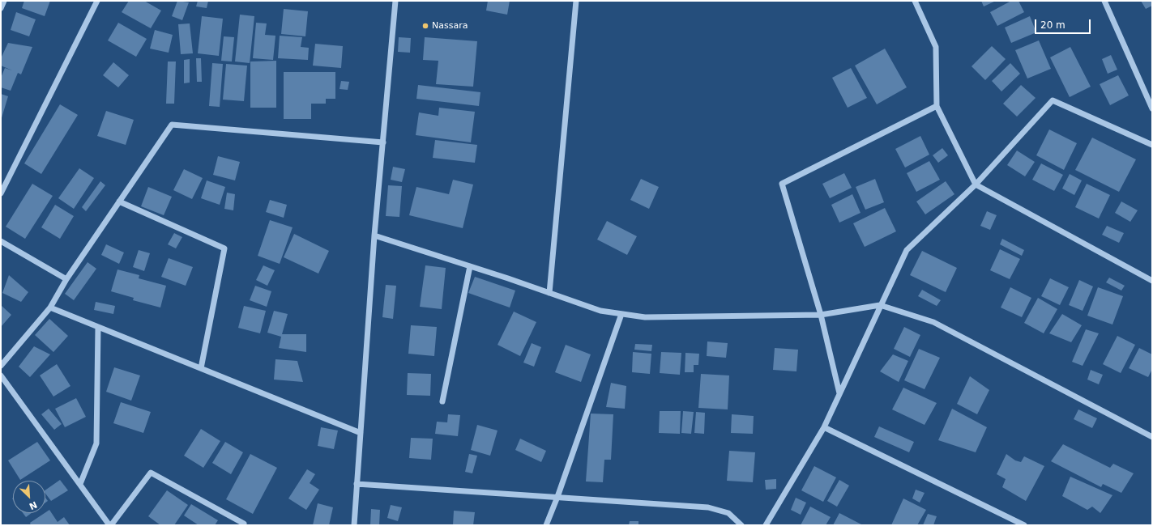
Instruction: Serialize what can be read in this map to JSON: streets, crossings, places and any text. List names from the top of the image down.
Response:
{
  "places": ["Nassara"],
  "scale_bar": "20 m",
  "north": "bottom right"
}
